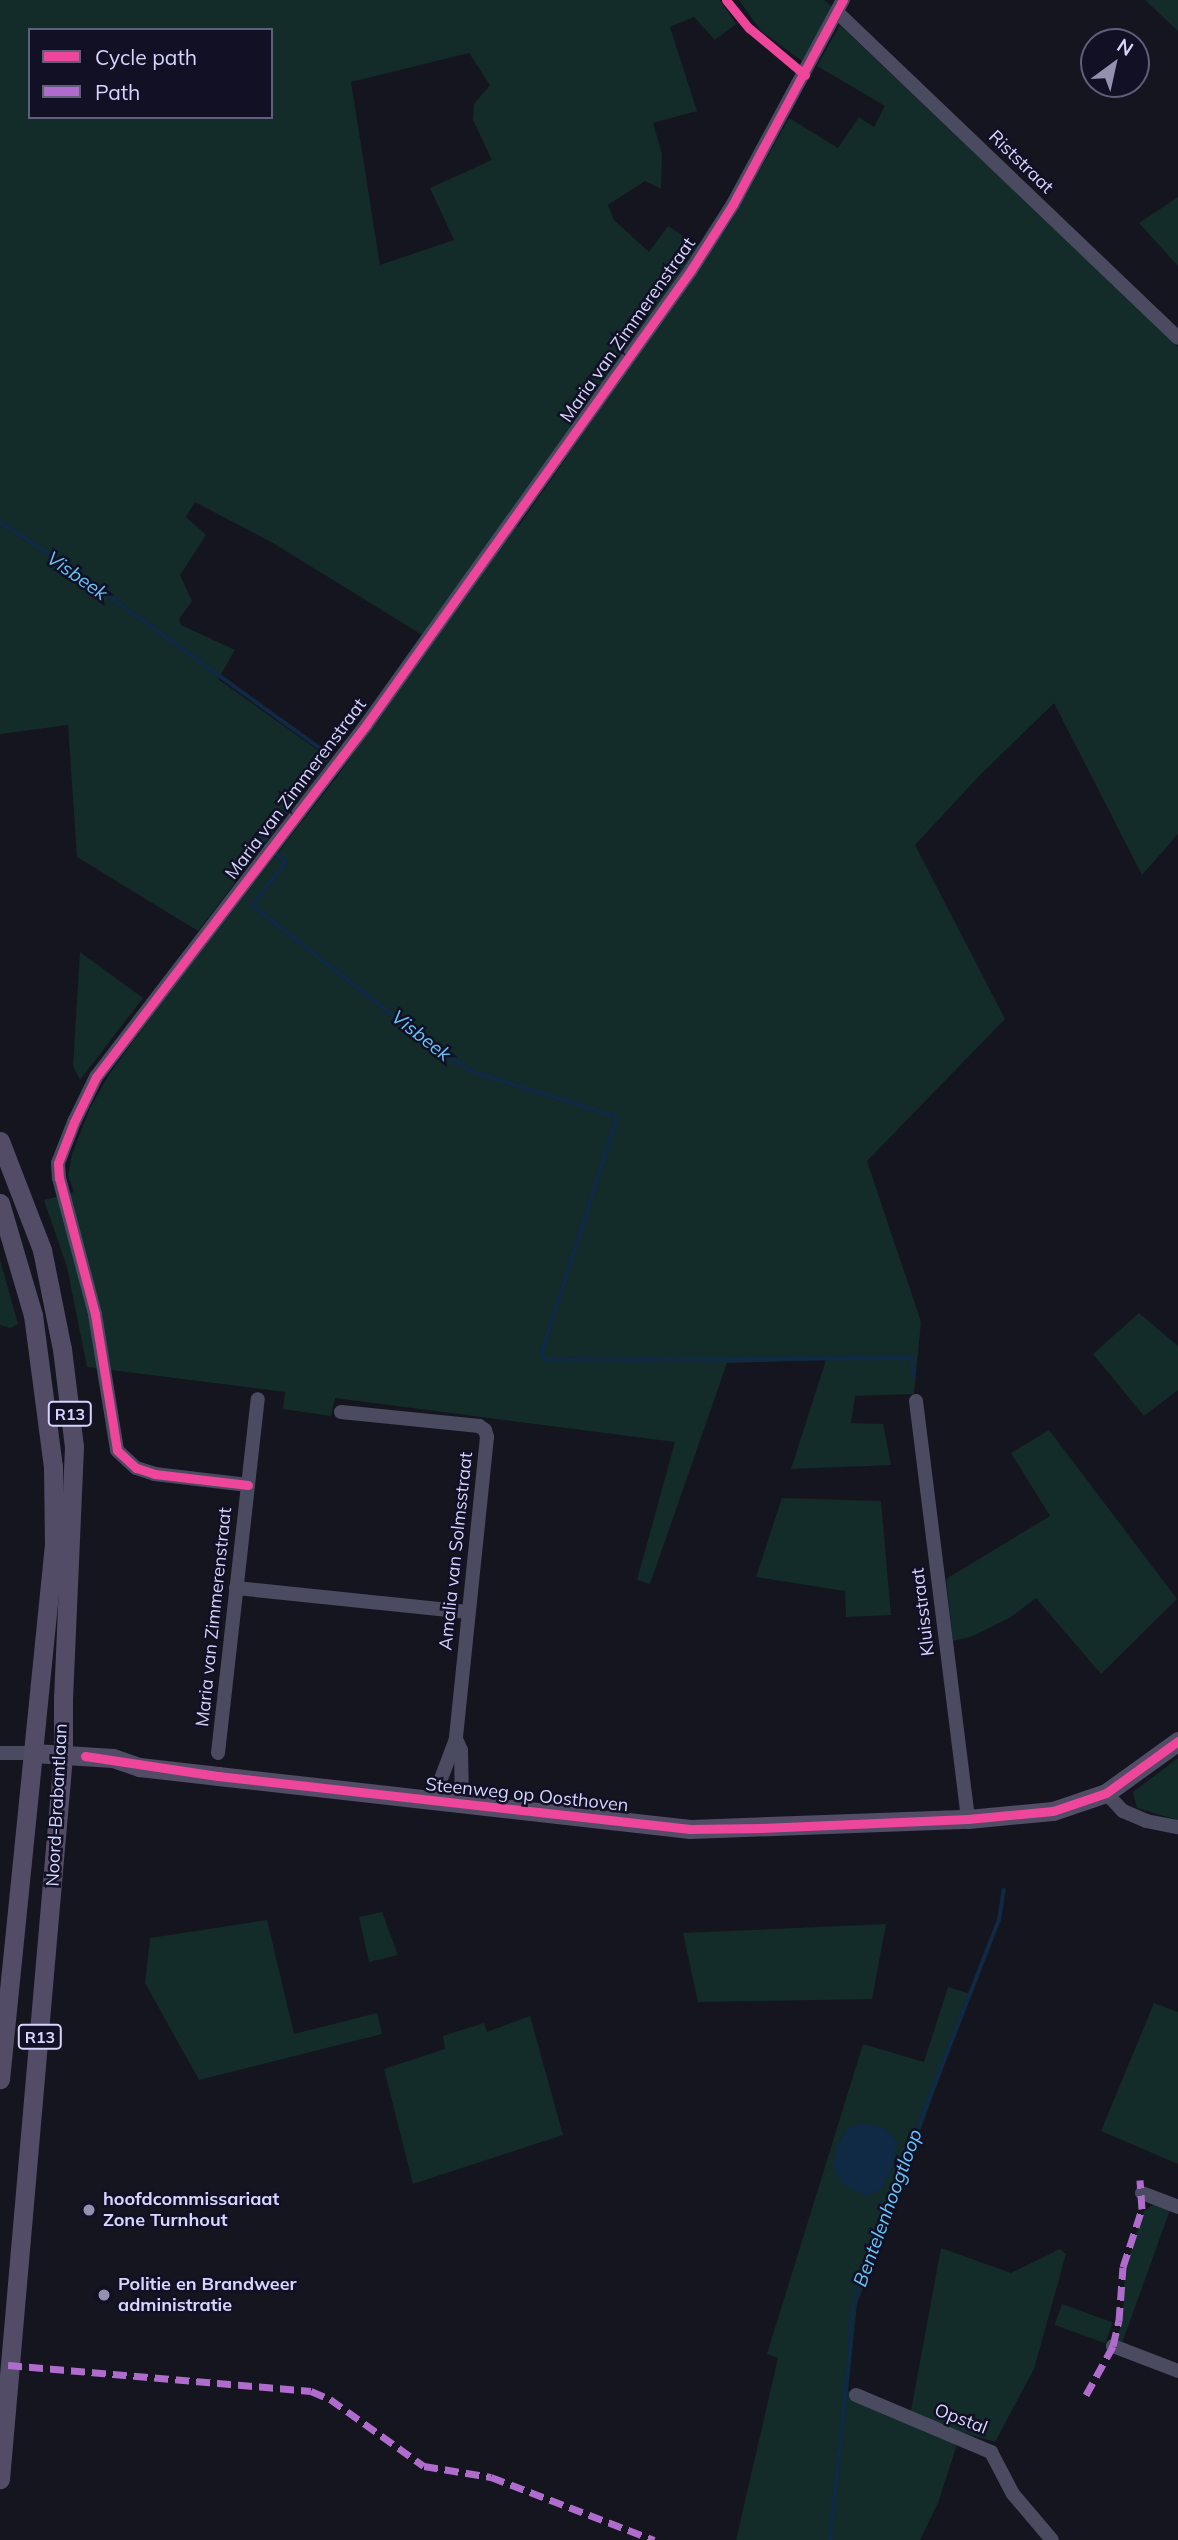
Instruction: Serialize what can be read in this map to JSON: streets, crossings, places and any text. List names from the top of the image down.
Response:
{
  "streets": {
    "main road": ["R13", "Steenweg op Oosthoven", "Noord-Brabantlaan"],
    "street": [
      "Riststraat",
      "Maria van Zimmerenstraat",
      "Amalia van Solmsstraat",
      "Kluisstraat",
      "Opstal"
    ]
  },
  "crossings": [
    ["Riststraat", "Maria van Zimmerenstraat"],
    ["Amalia van Solmsstraat", "Steenweg op Oosthoven"],
    ["Kluisstraat", "Steenweg op Oosthoven"],
    ["Steenweg op Oosthoven", "Noord-Brabantlaan"]
  ],
  "water": ["Visbeek", "Bentelenhoogtloop"],
  "places": ["hoofdcommissariaat Zone Turnhout", "Politie en Brandweer administratie"],
  "legend": ["Cycle path", "Path"],
  "north": "top right"
}
